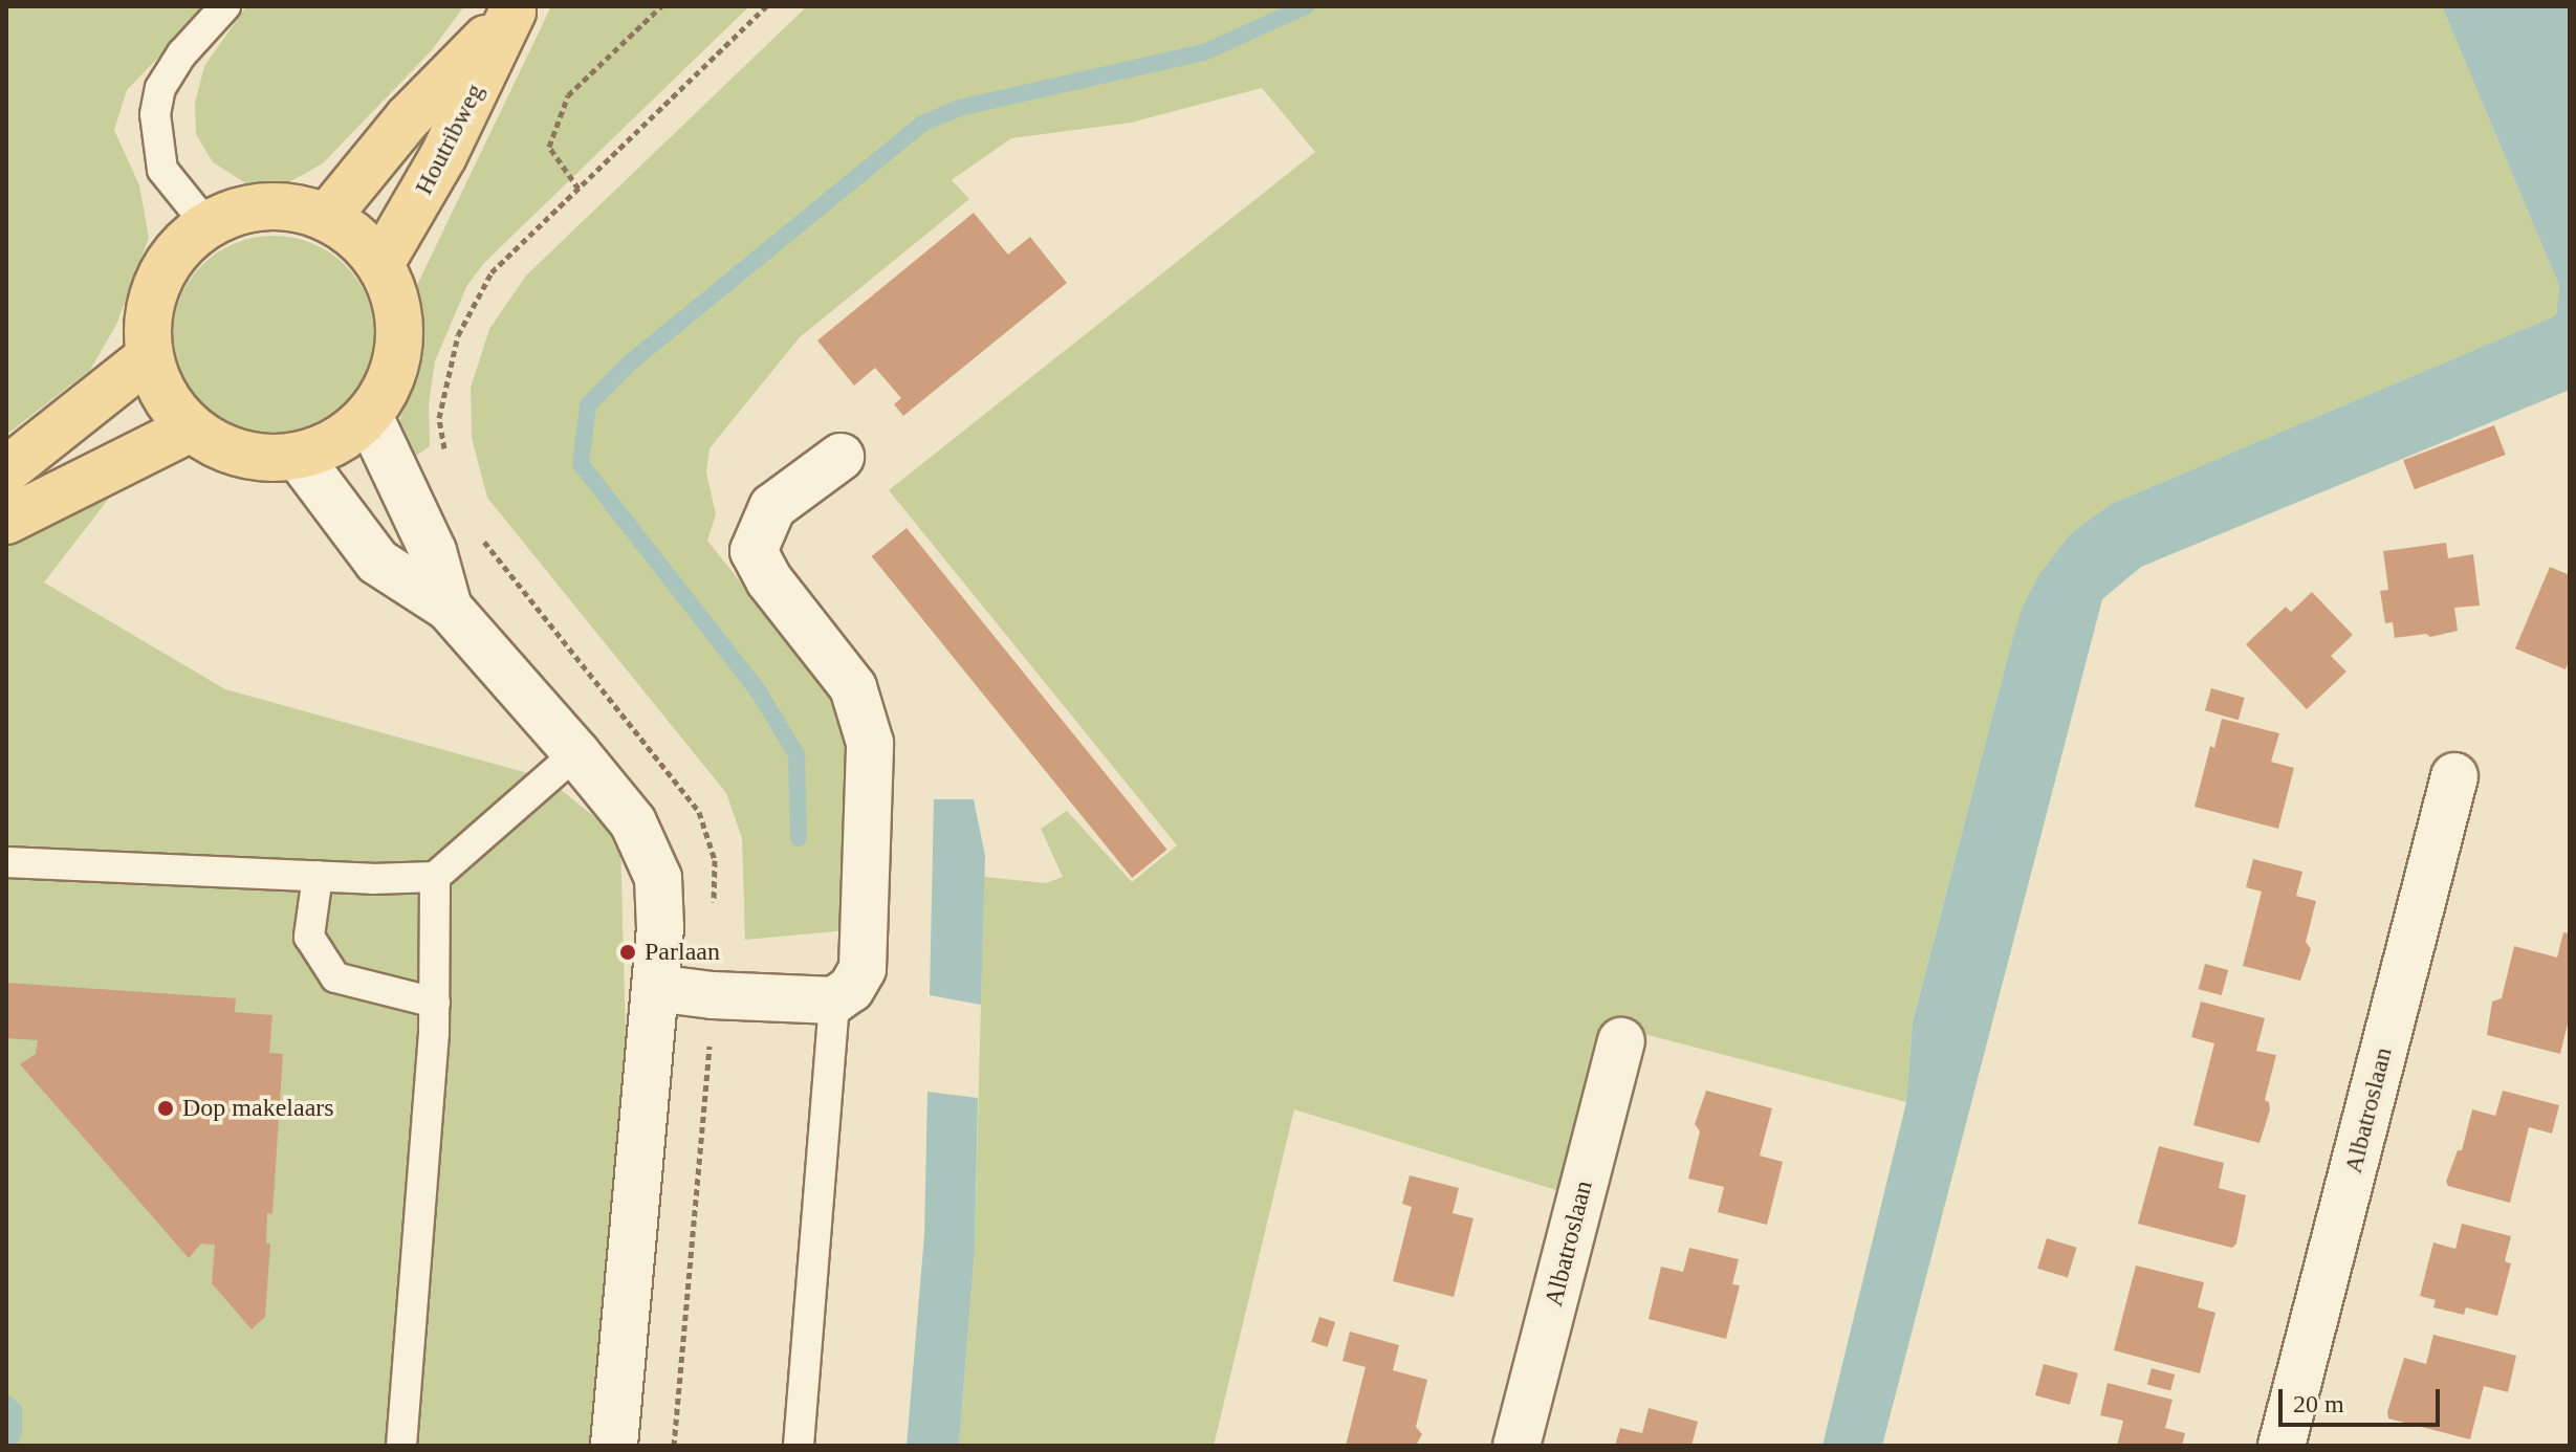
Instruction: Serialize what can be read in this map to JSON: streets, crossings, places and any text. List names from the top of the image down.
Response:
{
  "streets": {
    "main road": ["Houtribweg"],
    "street": ["Albatroslaan"]
  },
  "places": ["Parlaan", "Dop makelaars"],
  "scale_bar": "20 m"
}
